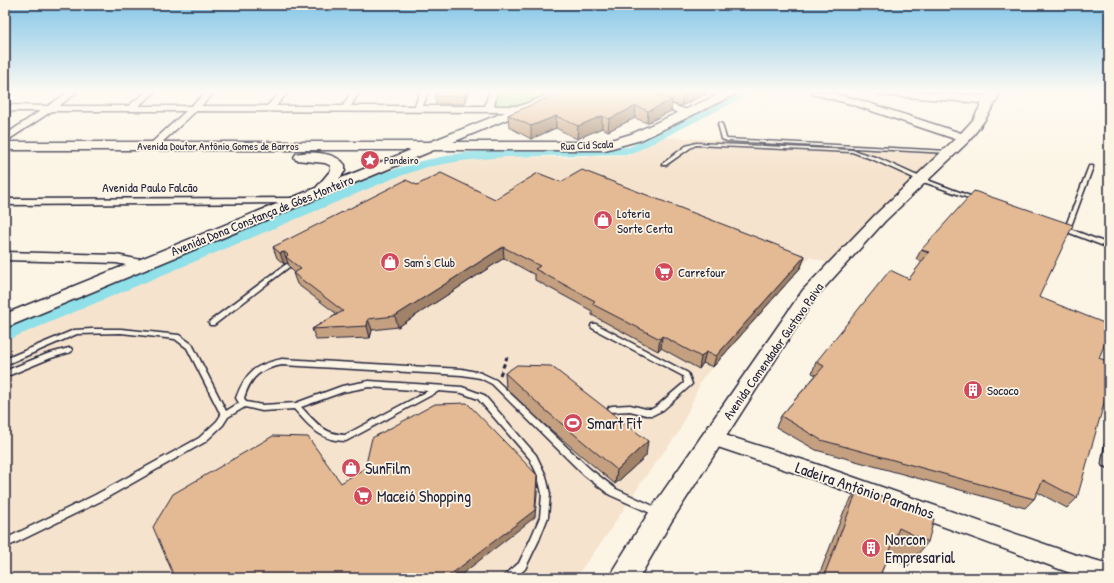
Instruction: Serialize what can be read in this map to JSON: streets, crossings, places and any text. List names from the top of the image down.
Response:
{
  "streets": {
    "main road": [
      "Rua Cid Scala",
      "Avenida Doutor Antônio Gomes de Barros",
      "Avenida Dona Constança de Góes Monteiro",
      "Avenida Comendador Gustavo Paiva"
    ],
    "street": ["Avenida Paulo Falcão", "Ladeira Antônio Paranhos"]
  },
  "crossings": [
    ["Rua Cid Scala", "Avenida Doutor Antônio Gomes de Barros"],
    ["Rua Cid Scala", "Avenida Dona Constança de Góes Monteiro"],
    ["Avenida Doutor Antônio Gomes de Barros", "Avenida Dona Constança de Góes Monteiro"],
    ["Avenida Paulo Falcão", "Avenida Dona Constança de Góes Monteiro"],
    ["Avenida Comendador Gustavo Paiva", "Ladeira Antônio Paranhos"]
  ],
  "places": {
    "place": ["Pandeiro"],
    "shop": ["Loteria Sorte Certa", "Sam's Club", "SunFilm"],
    "supermarket": ["Carrefour", "Maceió Shopping"],
    "building": ["Sococo", "Norcon Empresarial"],
    "sports": ["Smart Fit"]
  }
}
